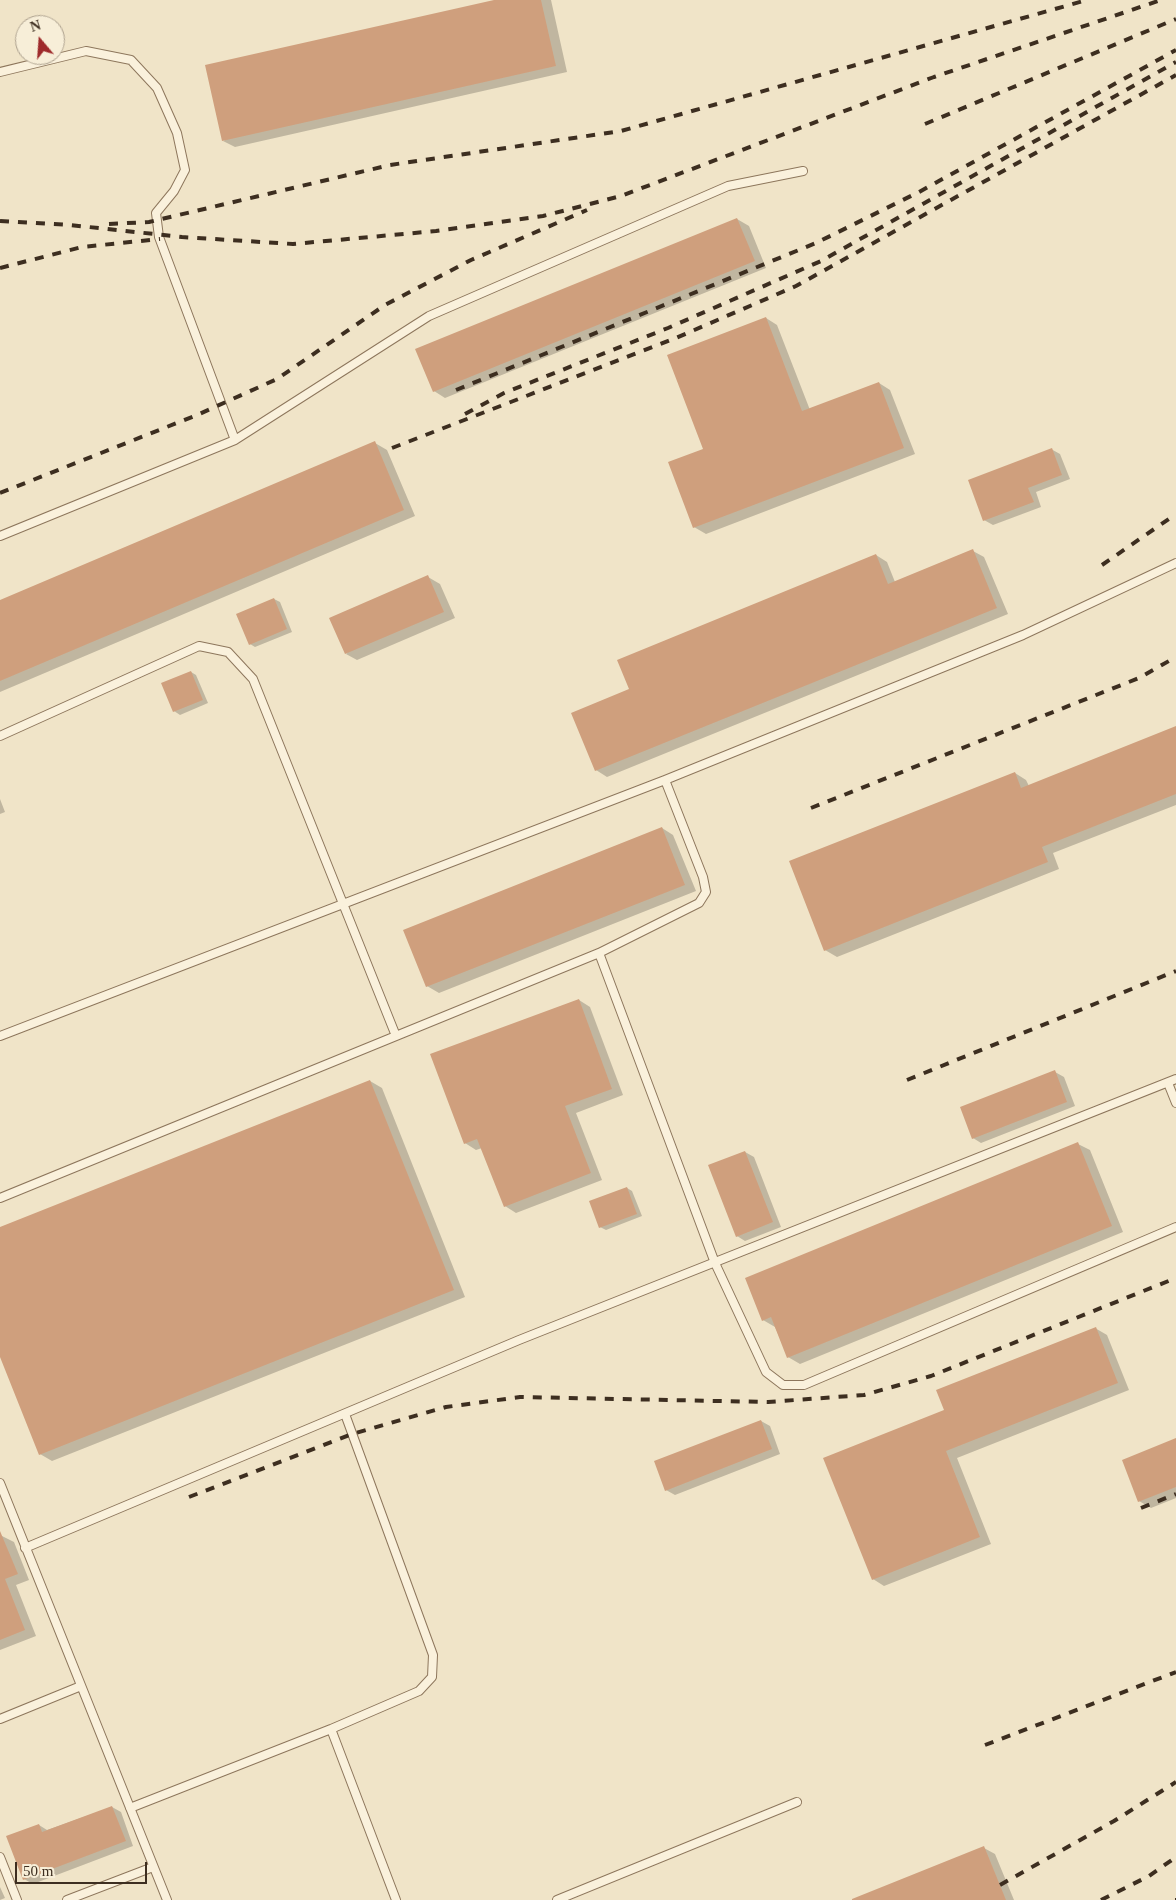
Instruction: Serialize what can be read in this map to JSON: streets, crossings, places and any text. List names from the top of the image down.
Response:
{
  "scale_bar": "50 m",
  "north": "top"
}
